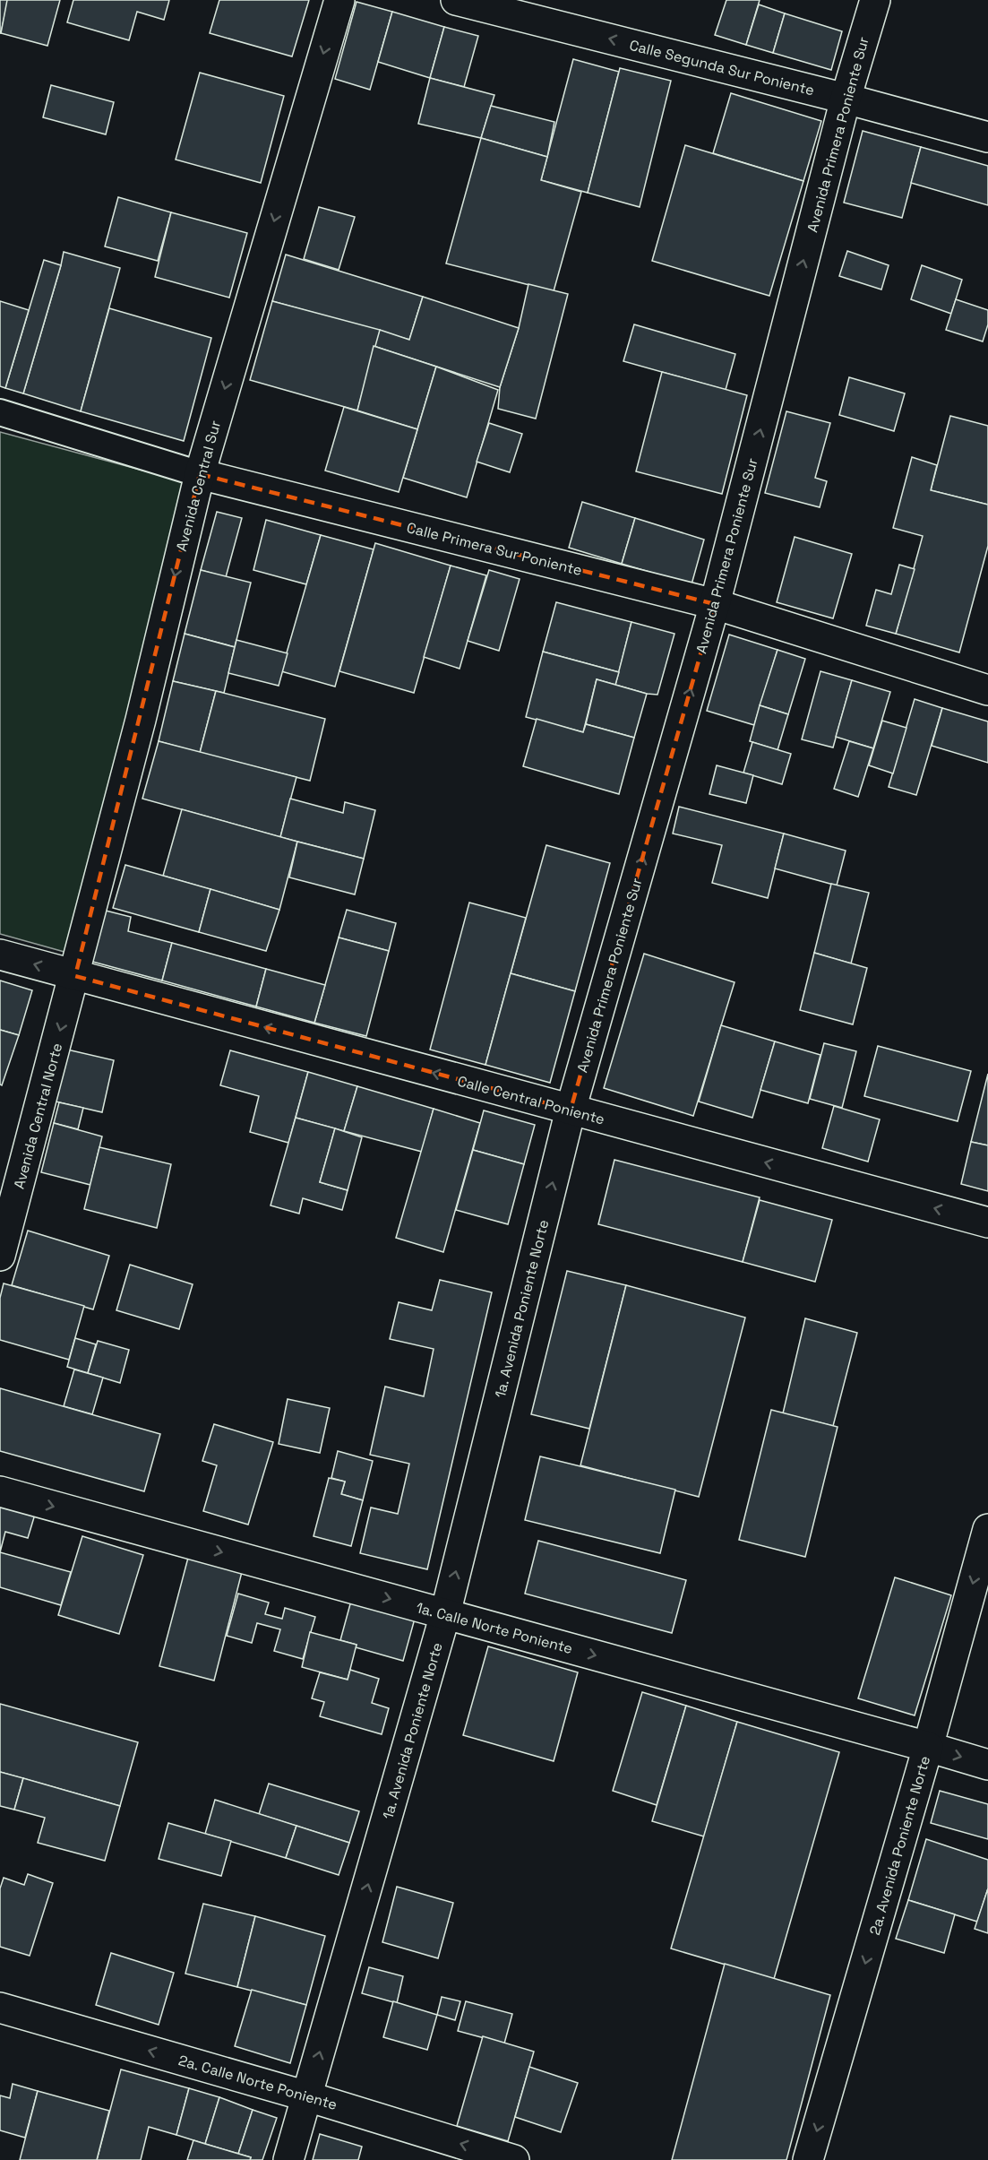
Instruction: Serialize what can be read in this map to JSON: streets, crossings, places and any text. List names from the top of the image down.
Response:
{
  "streets": {
    "street": [
      "Calle Segunda Sur Poniente",
      "Avenida Primera Poniente Sur",
      "Avenida Central Sur",
      "Calle Primera Sur Poniente",
      "Calle Central Poniente",
      "Avenida Central Norte",
      "1a. Avenida Poniente Norte",
      "1a. Calle Norte Poniente",
      "2a. Avenida Poniente Norte",
      "2a. Calle Norte Poniente"
    ]
  },
  "crossings": [
    ["Calle Segunda Sur Poniente", "Avenida Primera Poniente Sur"],
    ["Avenida Primera Poniente Sur", "Calle Primera Sur Poniente"],
    ["Avenida Primera Poniente Sur", "Calle Central Poniente"],
    ["Avenida Primera Poniente Sur", "1a. Avenida Poniente Norte"],
    ["Avenida Central Sur", "Calle Primera Sur Poniente"],
    ["Avenida Central Sur", "Calle Central Poniente"],
    ["Avenida Central Sur", "Avenida Central Norte"],
    ["Calle Central Poniente", "Avenida Central Norte"],
    ["Calle Central Poniente", "1a. Avenida Poniente Norte"],
    ["1a. Avenida Poniente Norte", "1a. Calle Norte Poniente"],
    ["1a. Avenida Poniente Norte", "2a. Calle Norte Poniente"],
    ["1a. Calle Norte Poniente", "2a. Avenida Poniente Norte"]
  ],
  "one_way": [
    "Calle Segunda Sur Poniente",
    "Avenida Primera Poniente Sur",
    "Avenida Central Sur",
    "Calle Central Poniente",
    "Avenida Central Norte",
    "1a. Avenida Poniente Norte",
    "1a. Calle Norte Poniente",
    "2a. Avenida Poniente Norte",
    "2a. Calle Norte Poniente"
  ]
}
